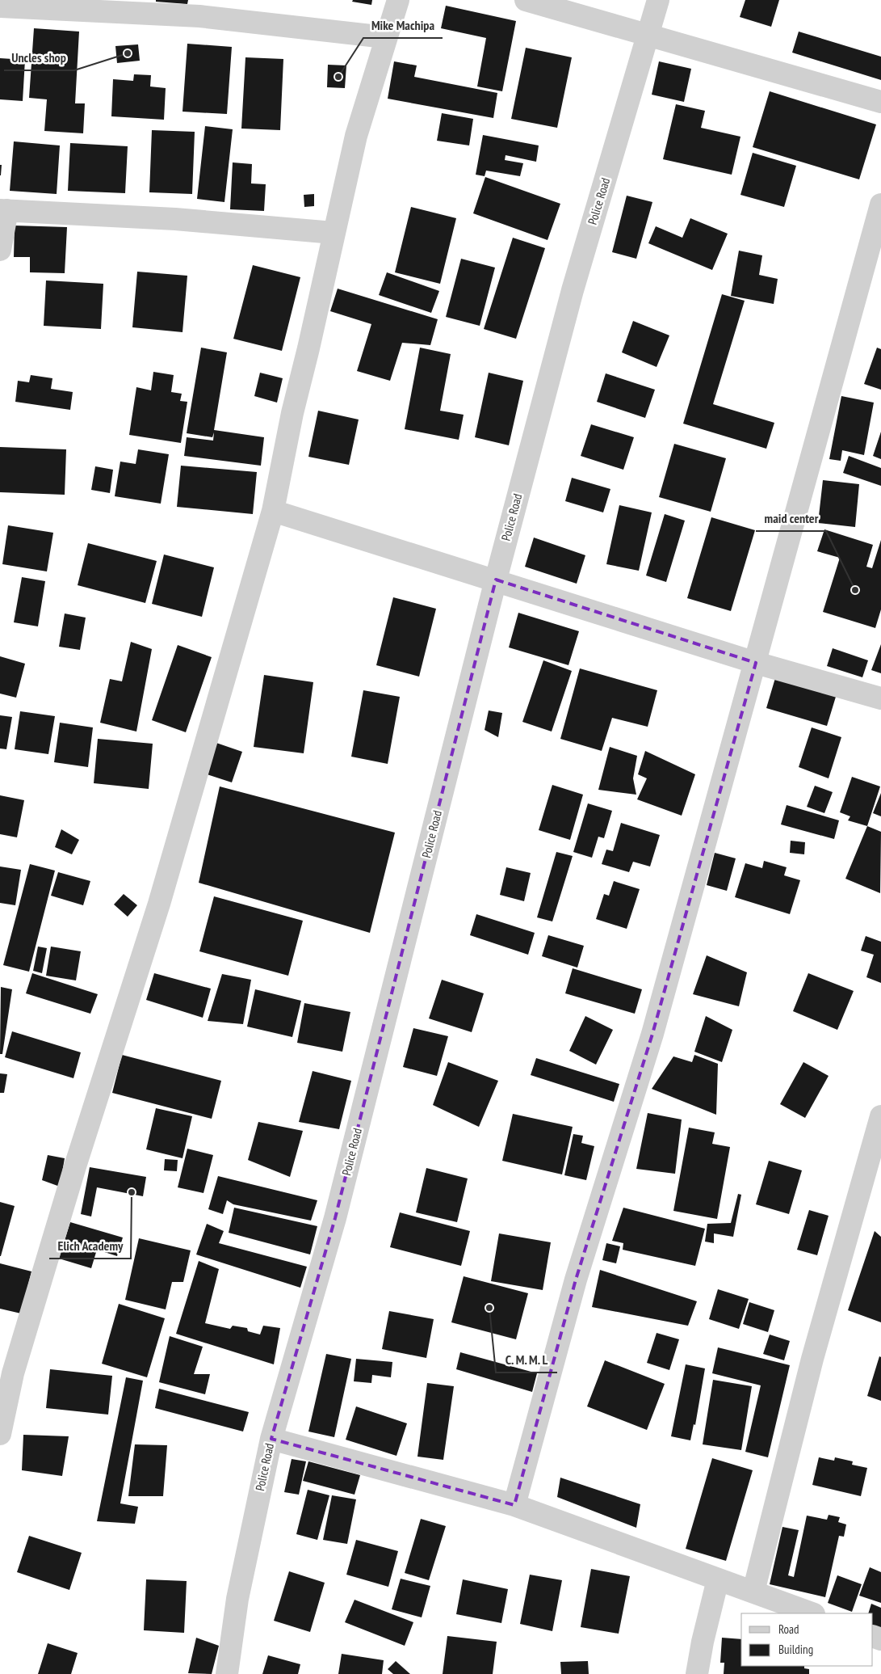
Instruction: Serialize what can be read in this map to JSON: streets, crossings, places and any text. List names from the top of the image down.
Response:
{
  "streets": {
    "street": ["Police Road"]
  },
  "places": [
    "Uncles shop",
    "Mike Machipa",
    "maid center",
    "Elich Academy",
    "C. M. M. L"
  ],
  "legend": ["Road", "Building"]
}
